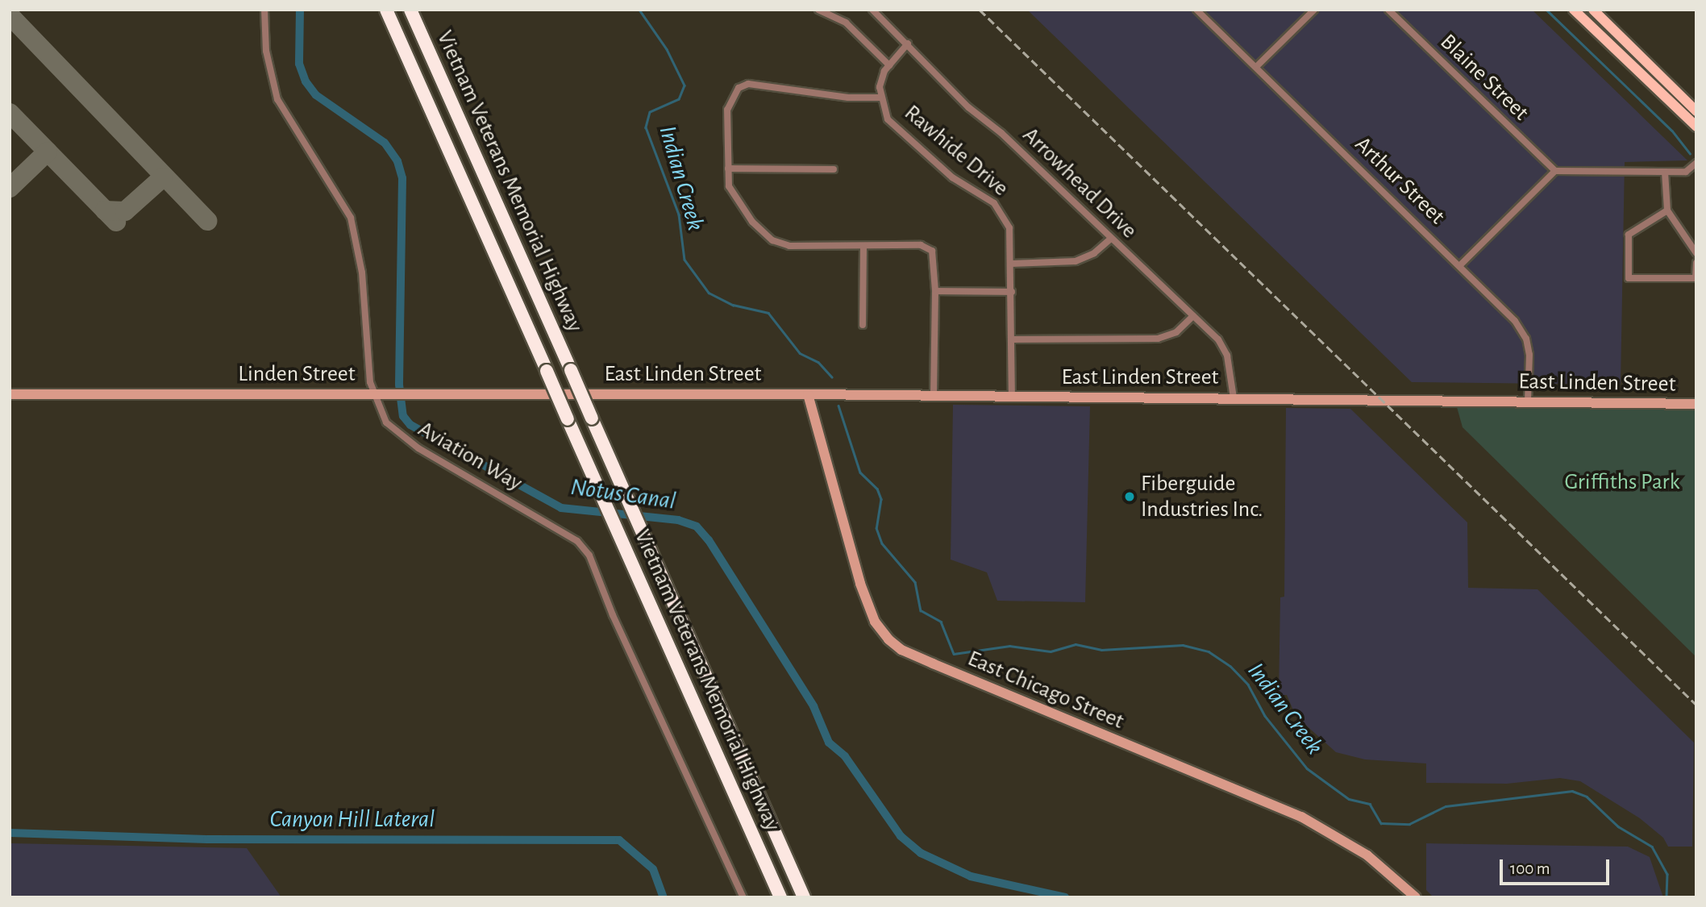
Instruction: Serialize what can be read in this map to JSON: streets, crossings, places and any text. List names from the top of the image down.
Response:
{
  "streets": {
    "highway": ["Vietnam Veterans Memorial Highway"],
    "main road": ["Linden Street", "East Linden Street", "East Chicago Street"],
    "street": [
      "Blaine Street",
      "Rawhide Drive",
      "Arthur Street",
      "Arrowhead Drive",
      "Aviation Way"
    ]
  },
  "crossings": [
    ["Rawhide Drive", "Arrowhead Drive"],
    ["Rawhide Drive", "East Linden Street"],
    ["Arthur Street", "East Linden Street"],
    ["Arrowhead Drive", "East Linden Street"],
    ["Linden Street", "East Linden Street"],
    ["Linden Street", "Aviation Way"],
    ["East Linden Street", "East Chicago Street"]
  ],
  "water": ["Indian Creek", "Notus Canal", "Canyon Hill Lateral"],
  "parks": ["Griffiths Park"],
  "places": ["Fiberguide Industries Inc."],
  "scale_bar": "100 m"
}
